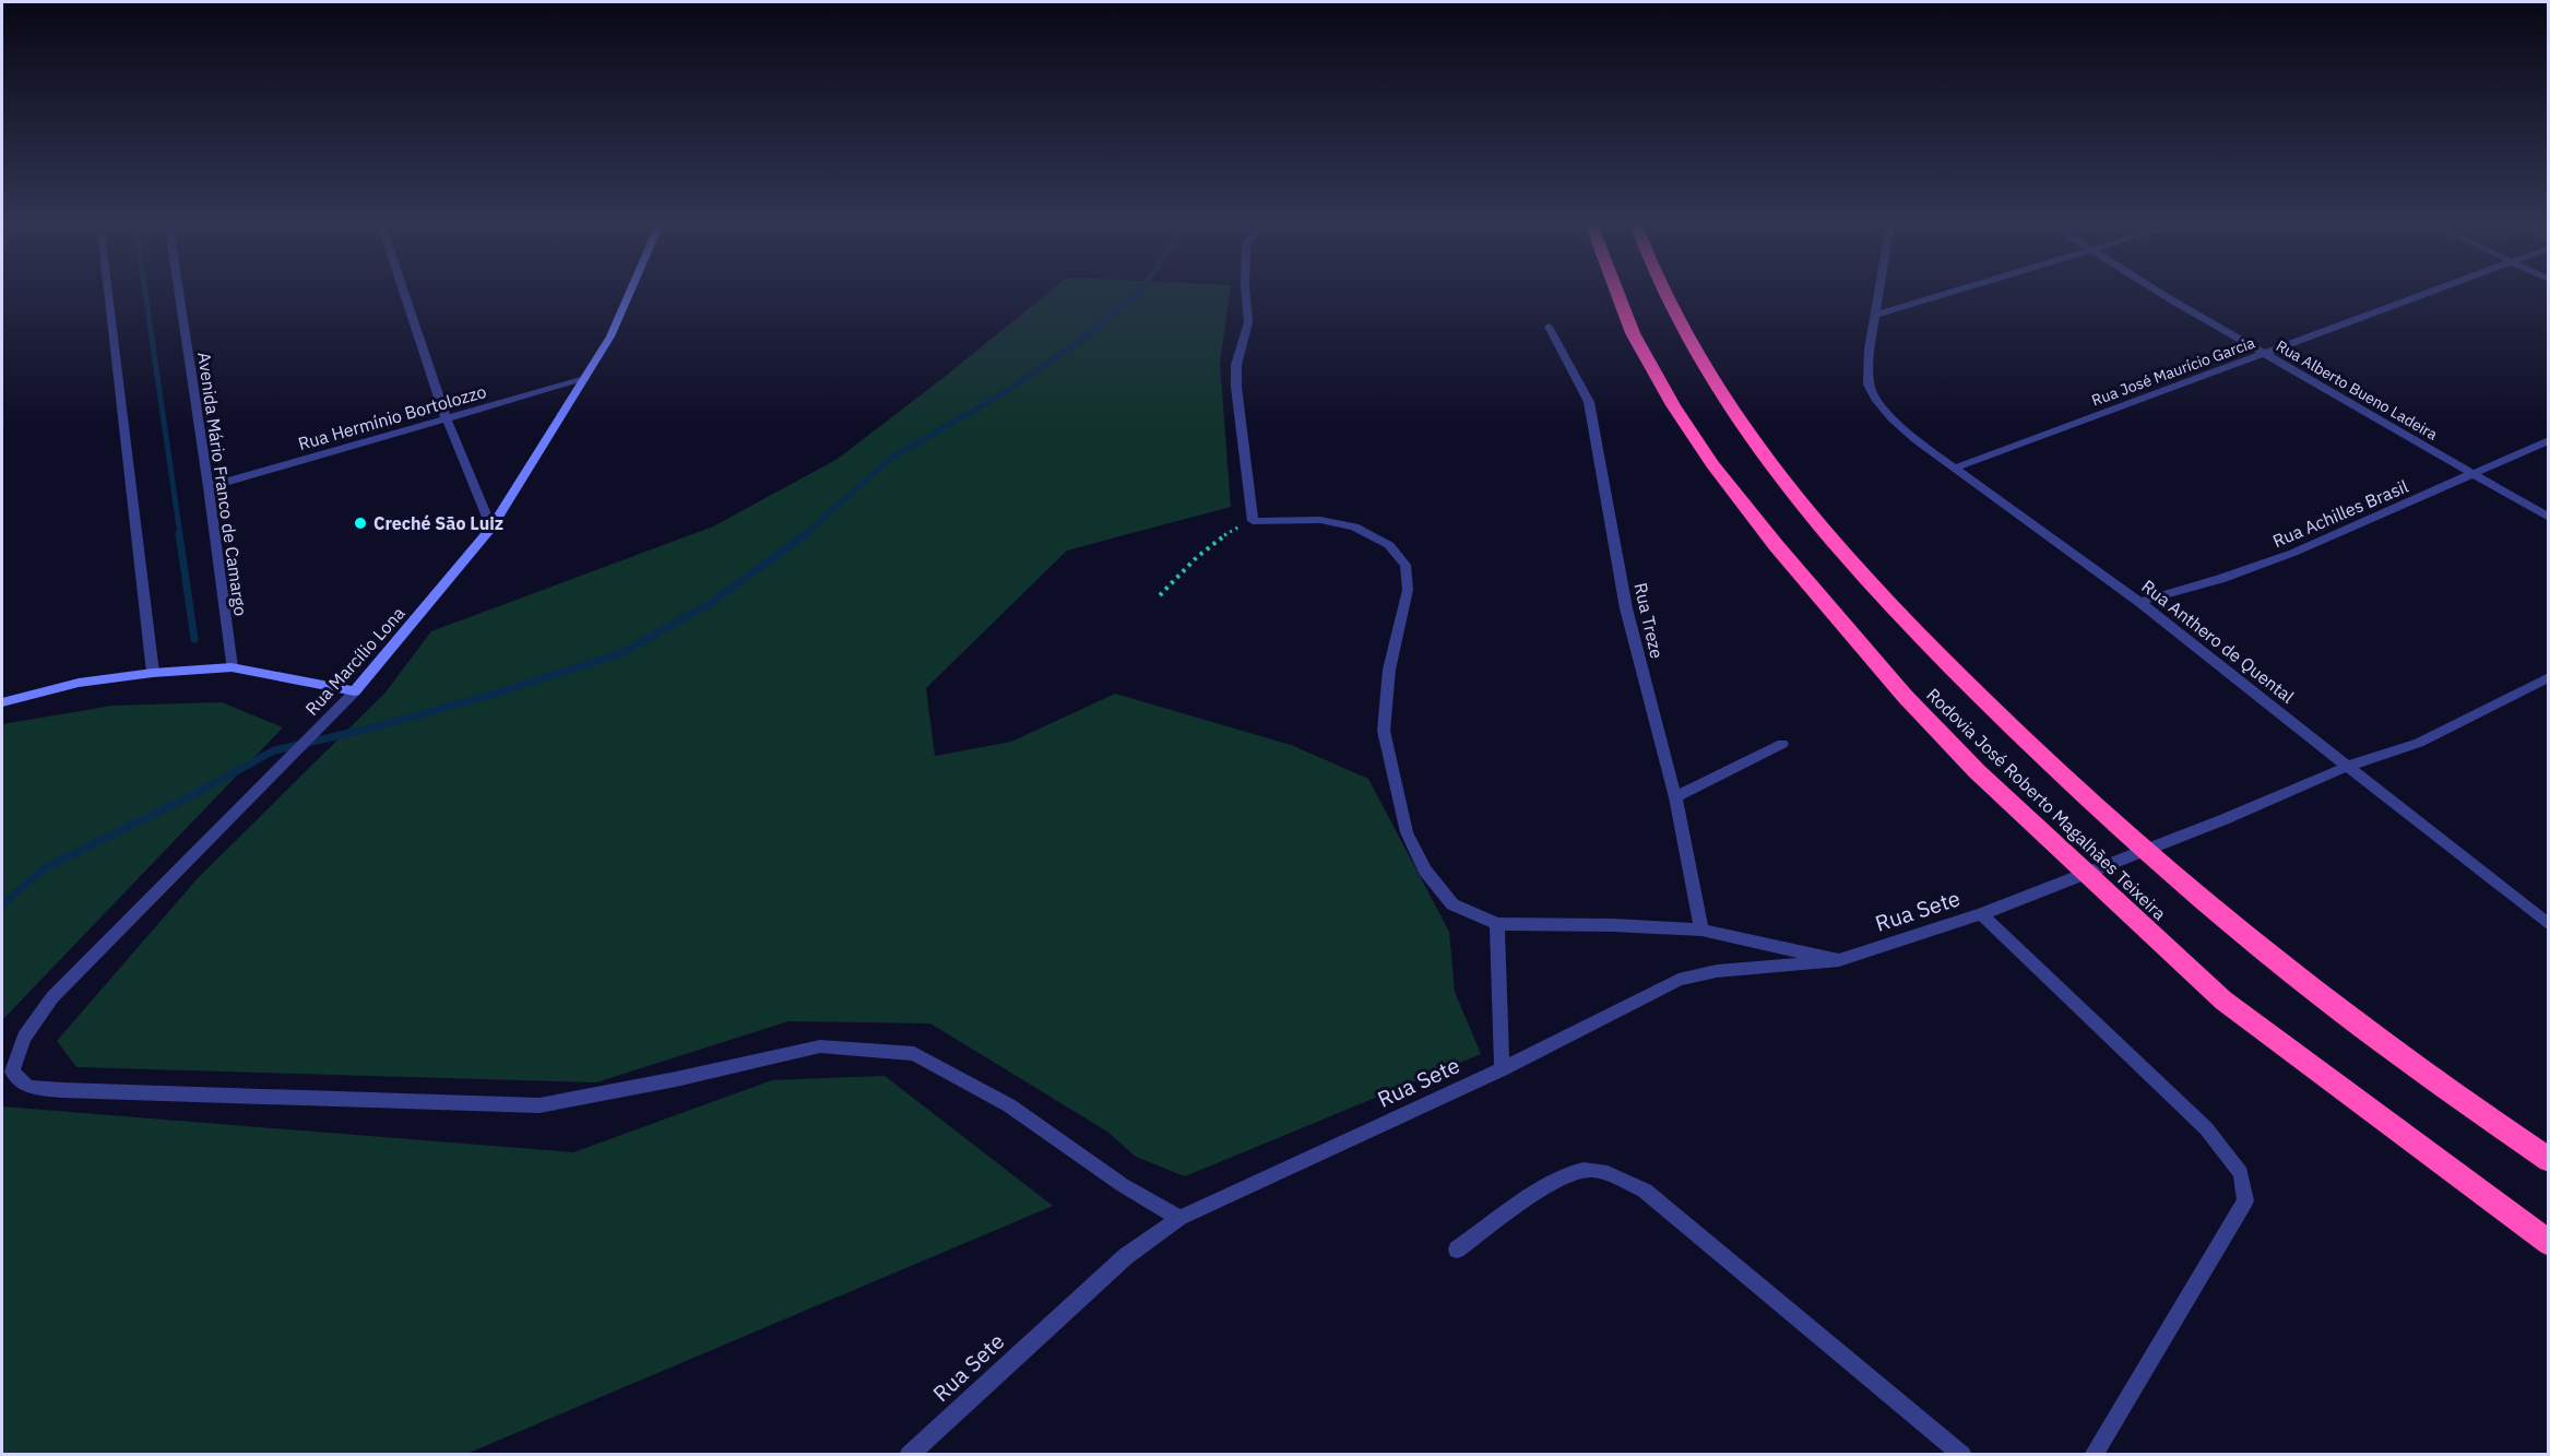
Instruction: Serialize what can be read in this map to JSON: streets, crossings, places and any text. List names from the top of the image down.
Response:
{
  "streets": {
    "highway": ["Rodovia José Roberto Magalhães Teixeira"],
    "street": [
      "Rua José Maurício Garcia",
      "Rua Alberto Bueno Ladeira",
      "Rua Hermínio Bortolozzo",
      "Avenida Mário Franco de Camargo",
      "Rua Achilles Brasil",
      "Rua Treze",
      "Rua Anthero de Quental",
      "Rua Marcílio Lona",
      "Rua Sete"
    ]
  },
  "crossings": [
    ["Rua José Maurício Garcia", "Rua Alberto Bueno Ladeira"],
    ["Rua José Maurício Garcia", "Rua Anthero de Quental"],
    ["Rua Alberto Bueno Ladeira", "Rua Achilles Brasil"],
    ["Rua Hermínio Bortolozzo", "Avenida Mário Franco de Camargo"],
    ["Rua Hermínio Bortolozzo", "Rua Marcílio Lona"],
    ["Rua Achilles Brasil", "Rua Anthero de Quental"],
    ["Rua Anthero de Quental", "Rua Sete"],
    ["Rua Marcílio Lona", "Rua Sete"]
  ],
  "places": ["Creché São Luiz"]
}
